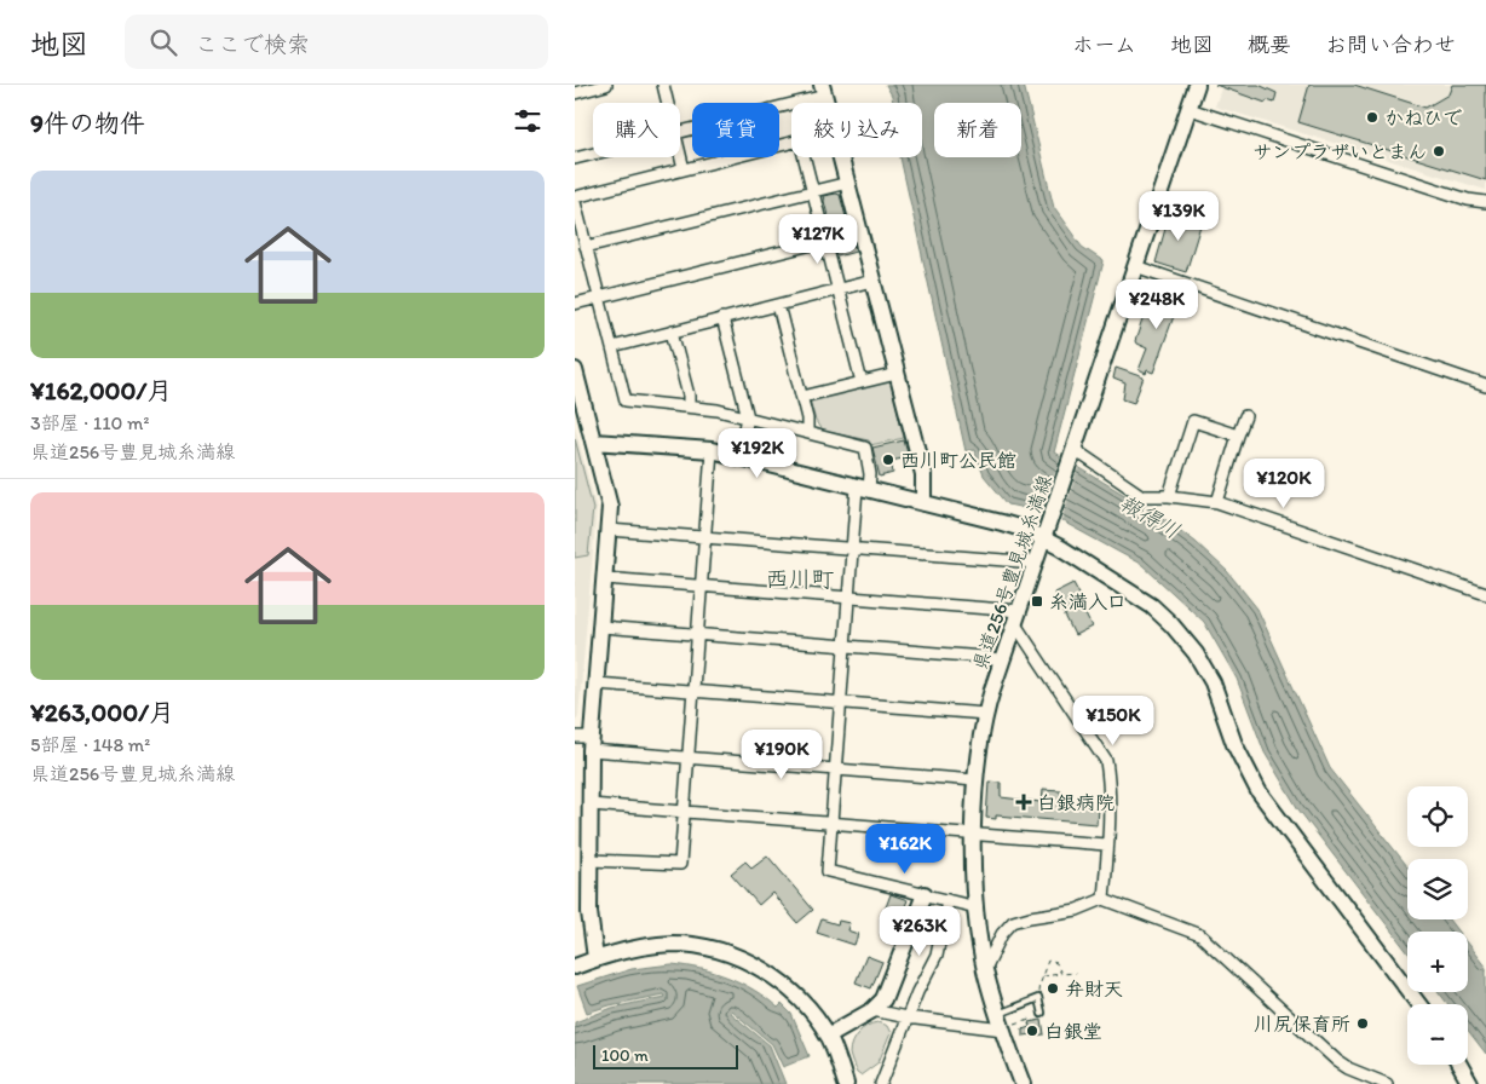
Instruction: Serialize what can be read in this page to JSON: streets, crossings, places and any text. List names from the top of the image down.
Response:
{
  "streets": {
    "street": ["県道256号豊見城糸満線"]
  },
  "districts": ["西川町"],
  "water": ["報得川"],
  "places": {
    "other": [
      "かねひで",
      "サンプラザいとまん",
      "西川町公民館",
      "弁財天",
      "川尻保育所",
      "白銀堂"
    ],
    "transit": ["糸満入口"],
    "health": ["白銀病院"]
  },
  "scale_bar": "100 m",
  "page": {
    "header": "地図",
    "search": "ここで検索",
    "nav": [
      "ホーム",
      "地図",
      "概要",
      "お問い合わせ"
    ],
    "heading": "9件の物件",
    "chip": [
      "購入",
      "賃貸",
      "絞り込み",
      "新着"
    ],
    "list": [
      {
        "name": "¥162,000/月",
        "note": "3部屋 · 110 m² · 県道256号豊見城糸満線"
      },
      {
        "name": "¥263,000/月",
        "note": "5部屋 · 148 m² · 県道256号豊見城糸満線"
      }
    ],
    "price": [
      "¥139K",
      "¥127K",
      "¥248K",
      "¥192K",
      "¥120K",
      "¥150K",
      "¥190K",
      "¥162K",
      "¥263K"
    ],
    "map_buttons": ["+", "−"],
    "scale": "100 m"
  }
}
